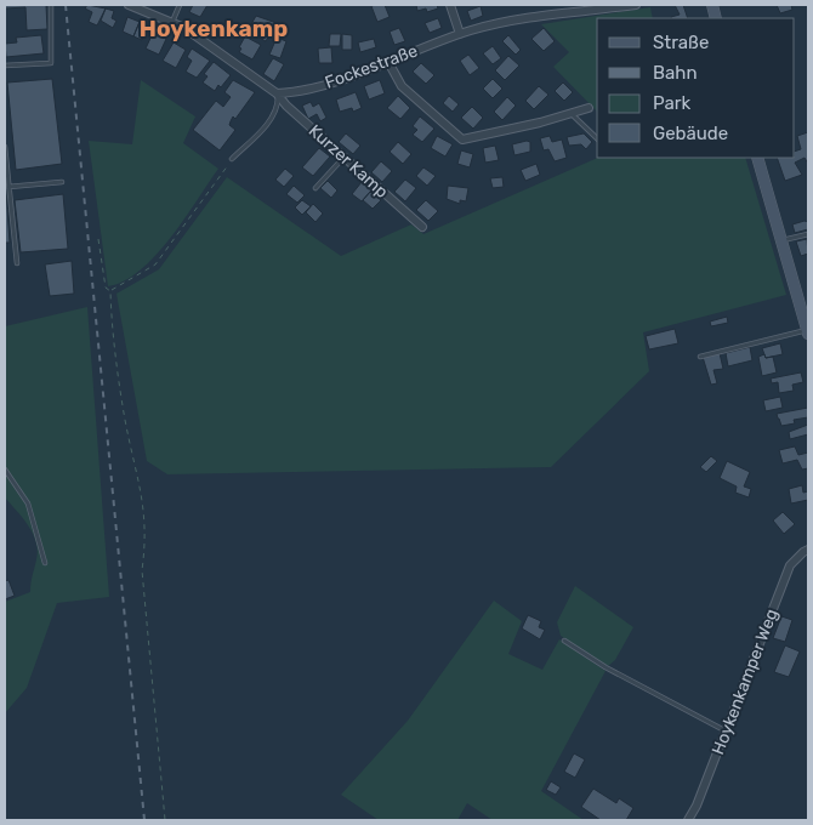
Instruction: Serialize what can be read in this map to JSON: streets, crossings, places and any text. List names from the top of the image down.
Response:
{
  "streets": {
    "street": ["Fockestraße", "Kurzer Kamp", "Hoykenkamper Weg"]
  },
  "crossings": [
    ["Fockestraße", "Kurzer Kamp"]
  ],
  "districts": ["Hoykenkamp"],
  "legend": [
    "Straße",
    "Bahn",
    "Park",
    "Gebäude"
  ]
}
